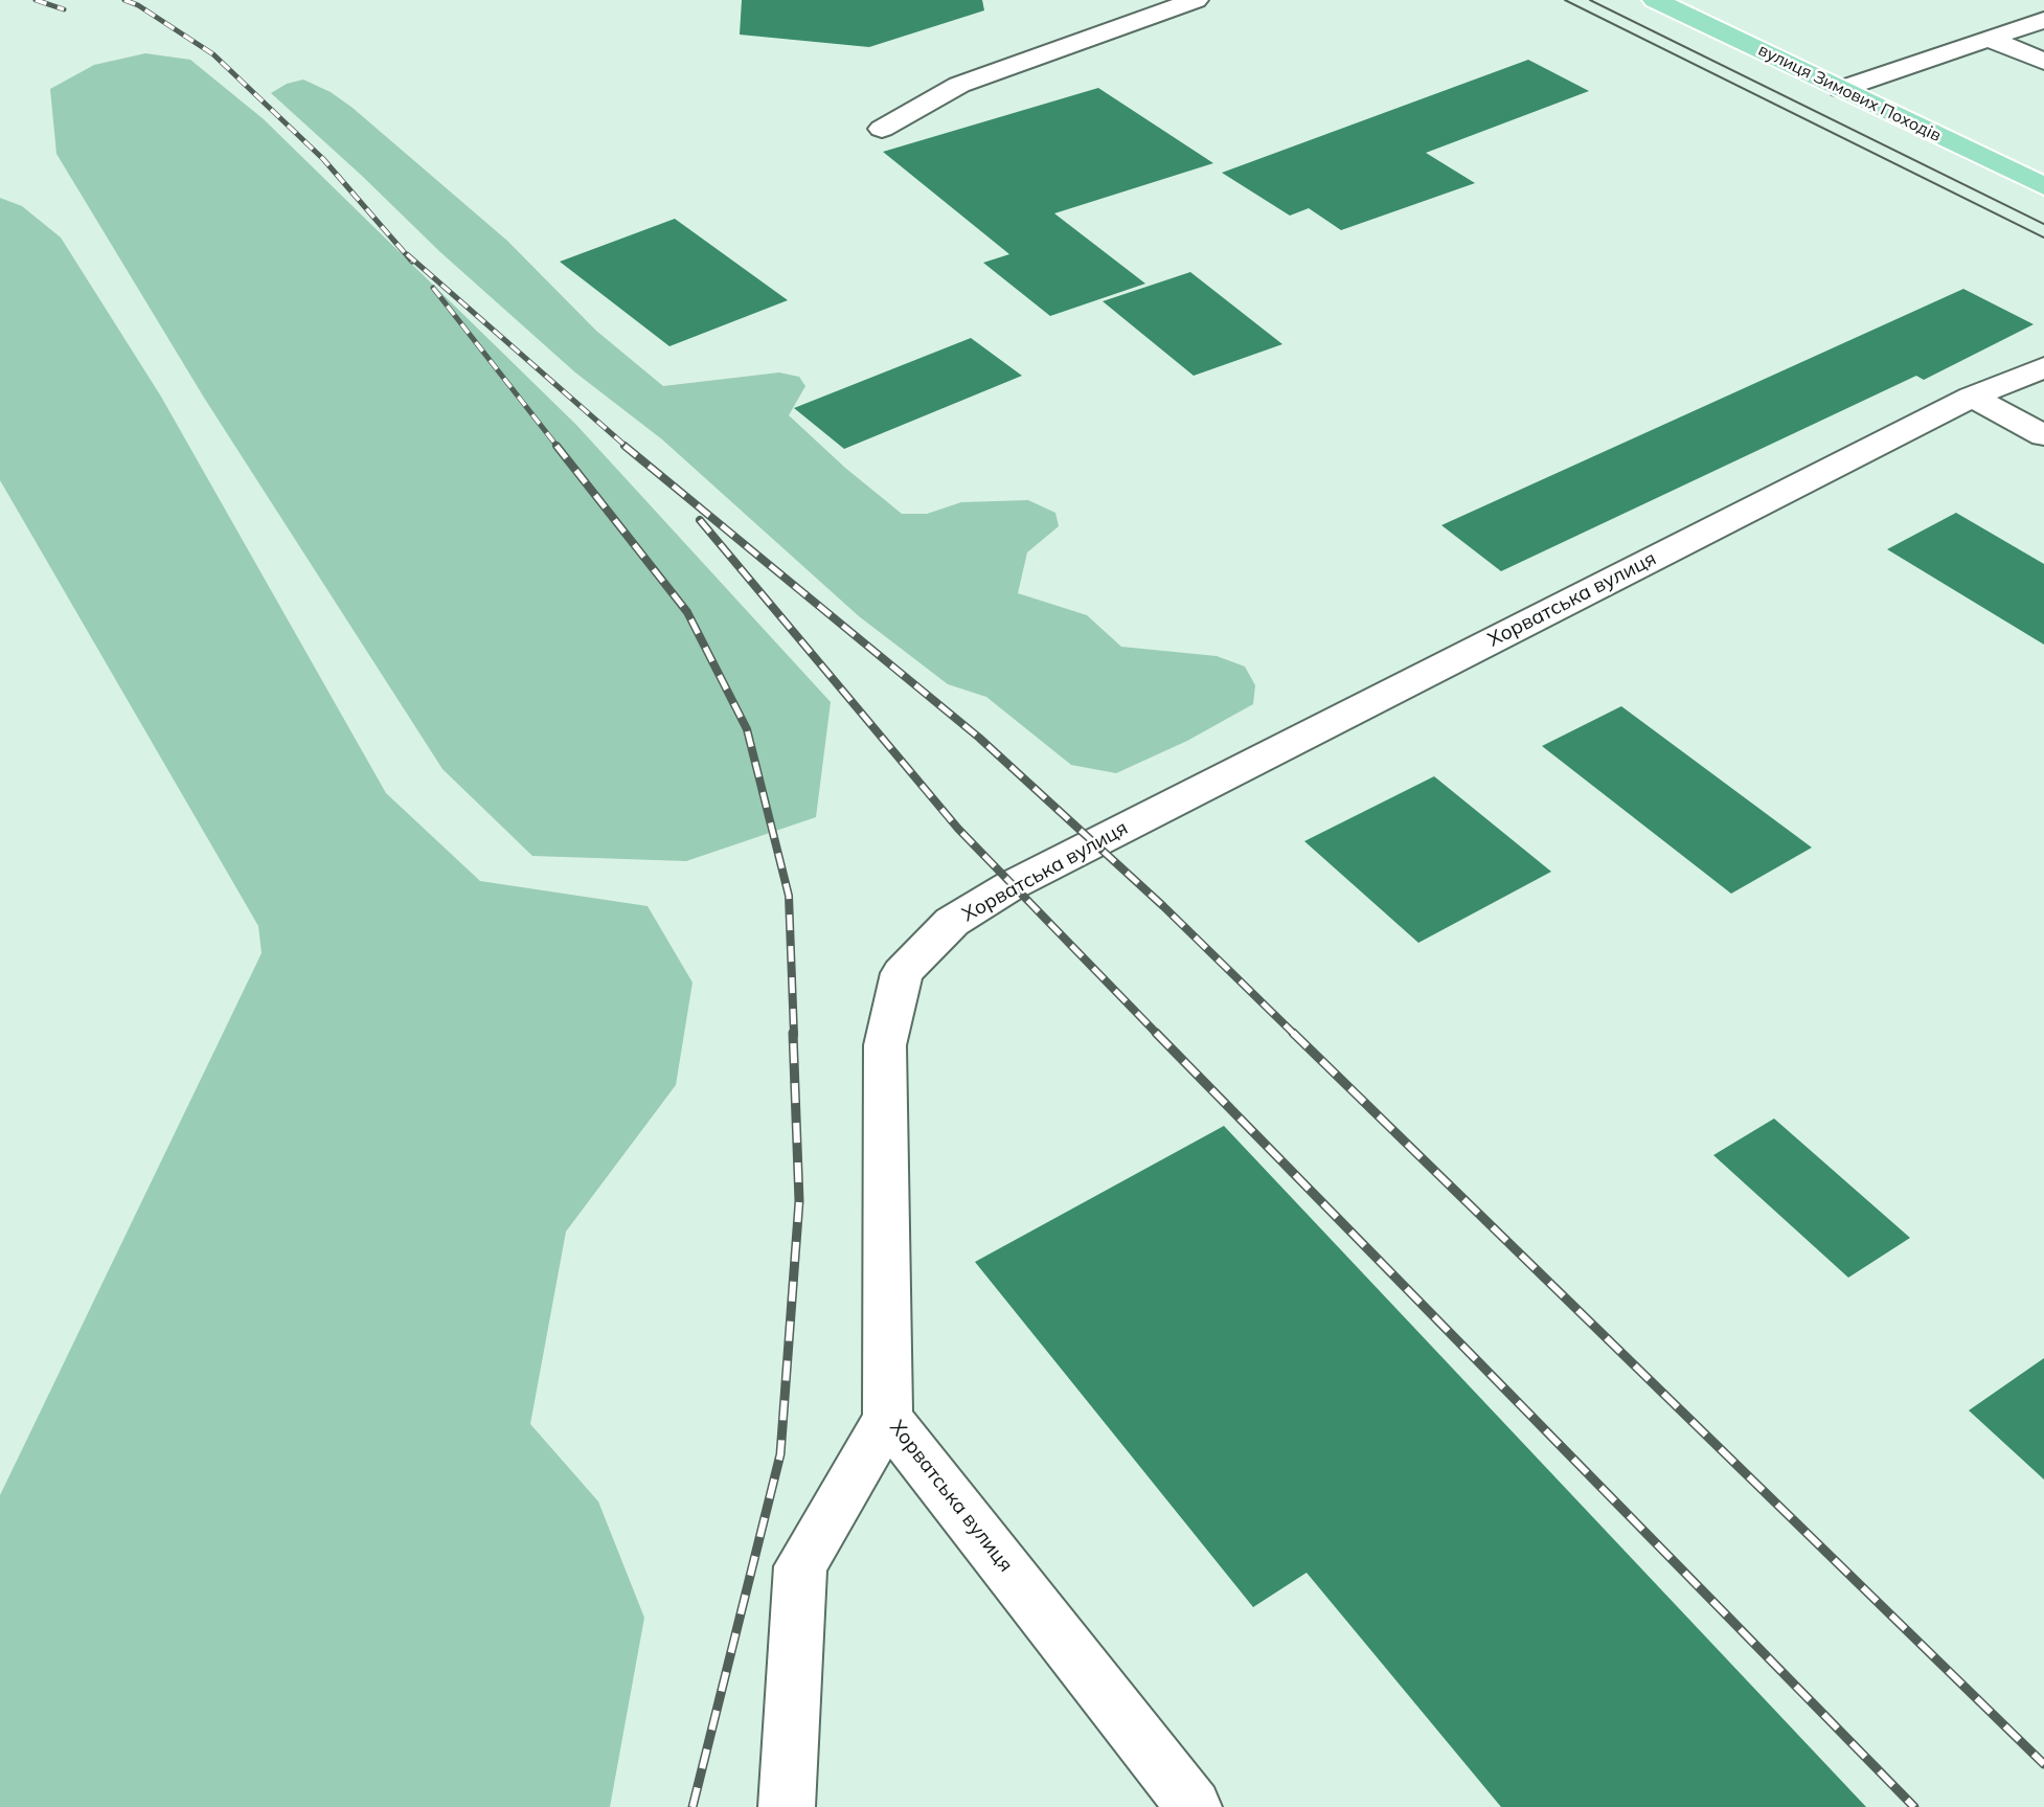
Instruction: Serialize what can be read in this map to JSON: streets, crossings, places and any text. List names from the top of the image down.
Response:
{
  "streets": {
    "main road": ["вулиця Зимових Походів"],
    "street": ["Хорватська вулиця"]
  }
}
